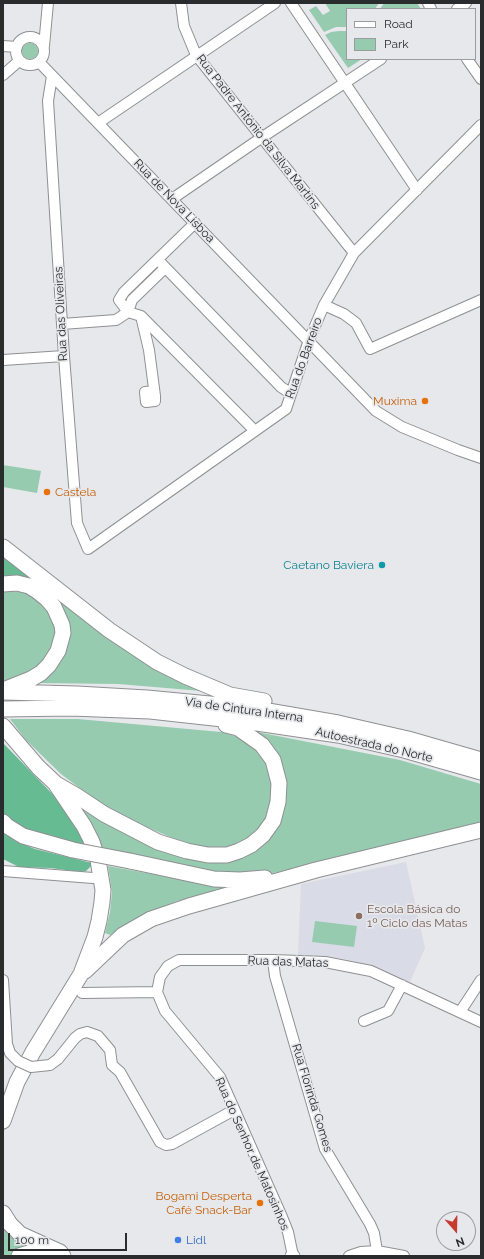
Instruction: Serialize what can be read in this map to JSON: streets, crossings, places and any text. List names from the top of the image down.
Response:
{
  "streets": {
    "highway": ["Via de Cintura Interna", "Autoestrada do Norte"],
    "street": [
      "Rua Padre António da Silva Martins",
      "Rua de Nova Lisboa",
      "Rua das Oliveiras",
      "Rua do Barreiro",
      "Rua das Matas",
      "Rua Florinda Gomes",
      "Rua do Senhor de Matosinhos"
    ]
  },
  "crossings": [
    ["Rua Padre António da Silva Martins", "Rua do Barreiro"],
    ["Rua de Nova Lisboa", "Rua das Oliveiras"],
    ["Rua de Nova Lisboa", "Rua do Barreiro"],
    ["Rua das Oliveiras", "Rua do Barreiro"],
    ["Rua das Matas", "Rua Florinda Gomes"],
    ["Rua das Matas", "Rua do Senhor de Matosinhos"]
  ],
  "places": [
    "Muxima",
    "Castela",
    "Caetano Baviera",
    "Escola Básica do 1º Ciclo das Matas",
    "Bogami Desperta Café Snack-Bar",
    "Lidl"
  ],
  "legend": ["Road", "Park"],
  "scale_bar": "100 m",
  "north": "bottom"
}
